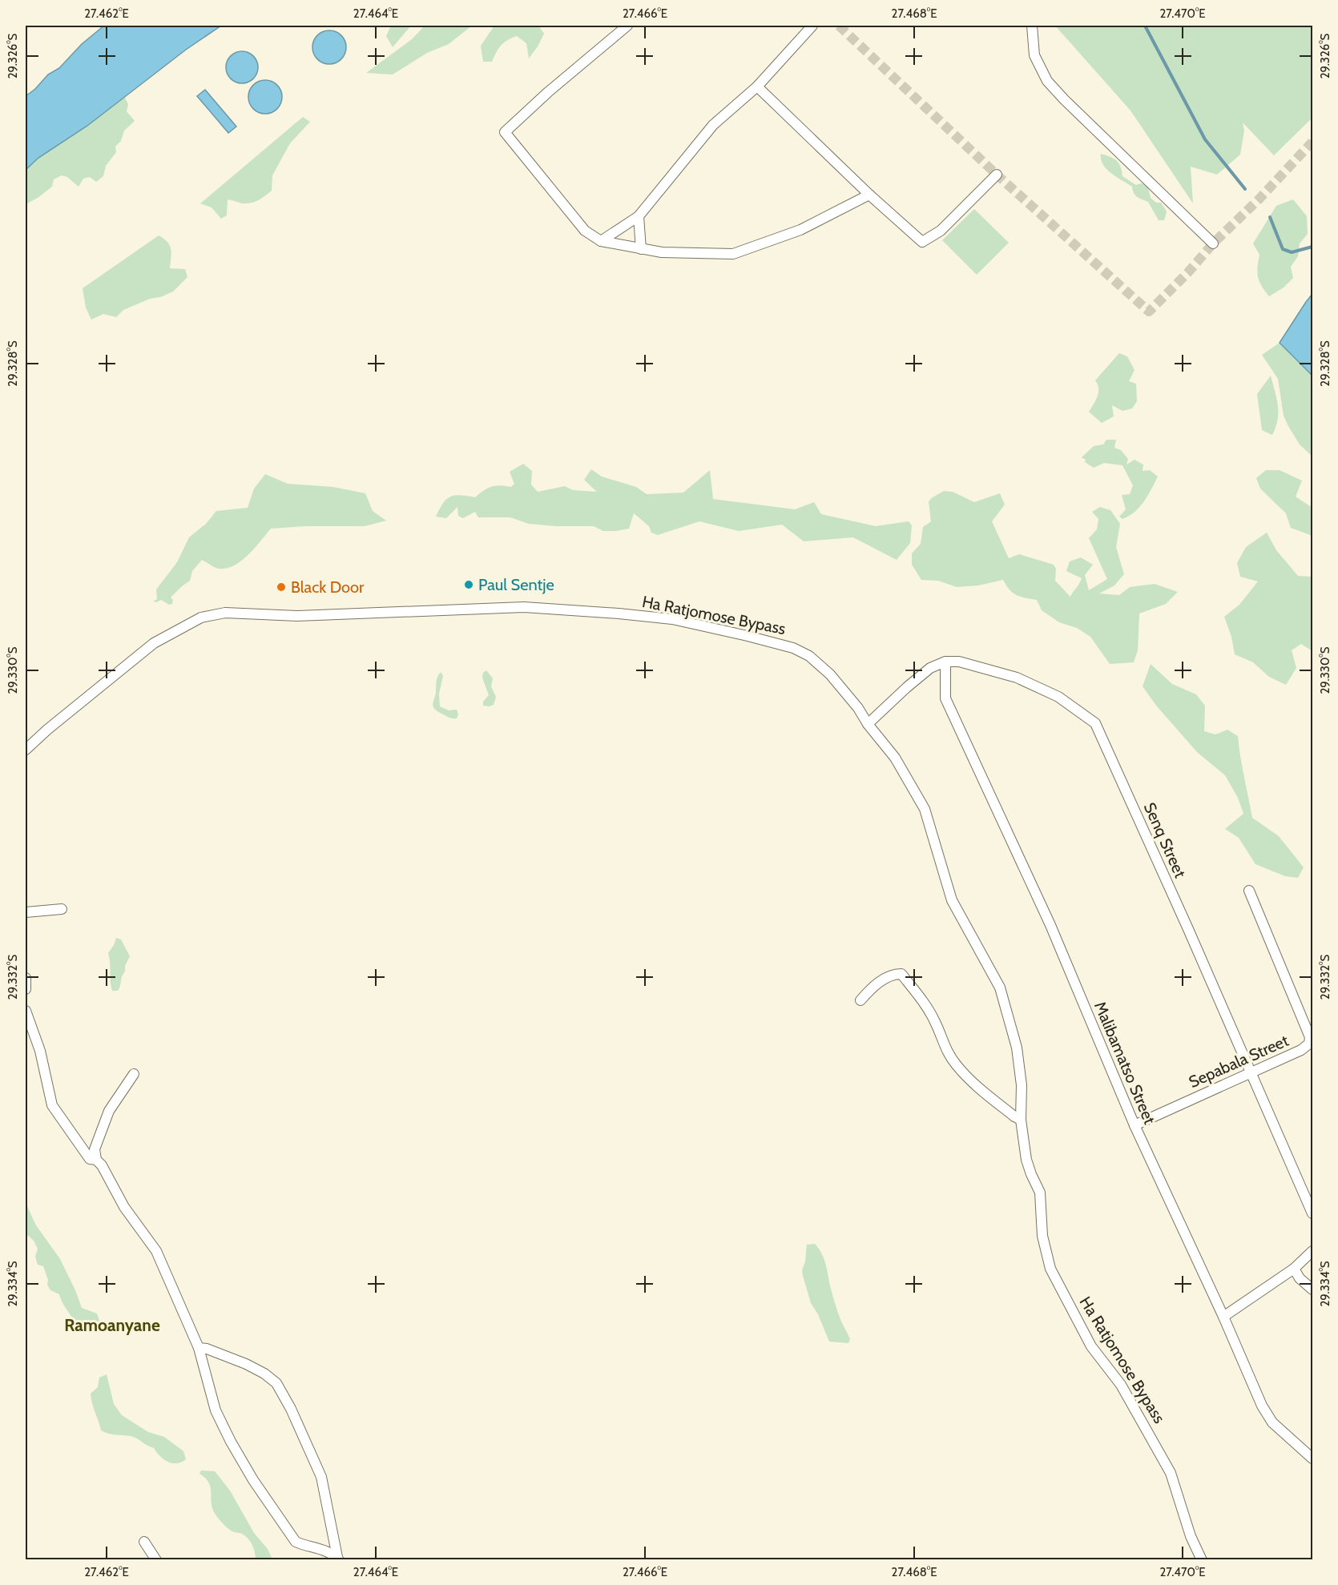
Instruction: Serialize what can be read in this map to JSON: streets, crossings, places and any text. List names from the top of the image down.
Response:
{
  "streets": {
    "street": [
      "Ha Ratjomose Bypass",
      "Senq Street",
      "Sepabala Street",
      "Malibamatso Street"
    ]
  },
  "crossings": [
    ["Senq Street", "Sepabala Street"],
    ["Senq Street", "Malibamatso Street"],
    ["Sepabala Street", "Malibamatso Street"]
  ],
  "districts": ["Ramoanyane"],
  "places": ["Paul Sentje", "Black Door"],
  "coordinates": [
    "27.462°E",
    "27.464°E",
    "27.466°E",
    "27.468°E",
    "27.470°E",
    "29.326°S",
    "29.328°S",
    "29.330°S",
    "29.332°S",
    "29.334°S"
  ]
}
